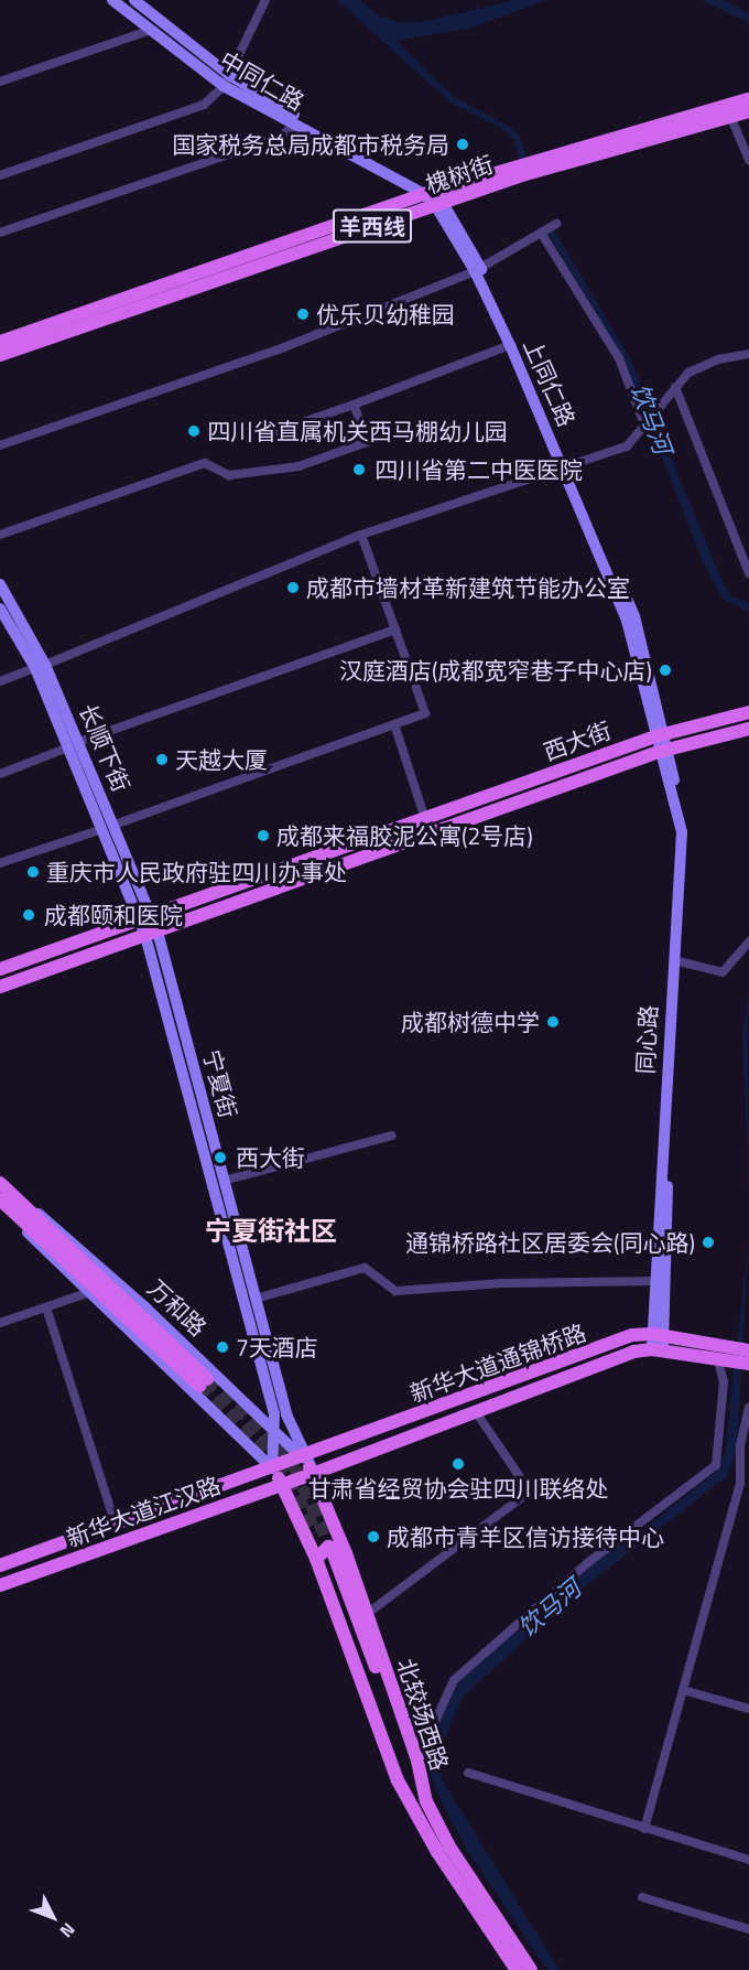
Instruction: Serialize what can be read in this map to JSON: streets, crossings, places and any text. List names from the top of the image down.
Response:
{
  "streets": {
    "main road": [
      "槐树街",
      "羊西线",
      "西大街",
      "万和路",
      "新华大道通锦桥路",
      "新华大道江汉路",
      "北较场西路"
    ],
    "street": [
      "中同仁路",
      "上同仁路",
      "长顺下街",
      "同心路",
      "宁夏街"
    ]
  },
  "crossings": [
    ["中同仁路", "槐树街"],
    ["中同仁路", "上同仁路"],
    ["槐树街", "上同仁路"],
    ["上同仁路", "西大街"],
    ["上同仁路", "同心路"],
    ["西大街", "长顺下街"],
    ["西大街", "同心路"],
    ["西大街", "宁夏街"],
    ["长顺下街", "宁夏街"],
    ["宁夏街", "万和路"],
    ["宁夏街", "新华大道通锦桥路"],
    ["宁夏街", "新华大道江汉路"],
    ["宁夏街", "北较场西路"],
    ["万和路", "新华大道通锦桥路"],
    ["万和路", "新华大道江汉路"],
    ["万和路", "北较场西路"],
    ["新华大道通锦桥路", "新华大道江汉路"],
    ["新华大道通锦桥路", "北较场西路"],
    ["新华大道江汉路", "北较场西路"]
  ],
  "districts": ["宁夏街社区"],
  "water": ["饮马河"],
  "places": [
    "国家税务总局成都市税务局",
    "优乐贝幼稚园",
    "四川省直属机关西马棚幼儿园",
    "四川省第二中医医院",
    "成都市墙材革新建筑节能办公室",
    "汉庭酒店(成都宽窄巷子中心店)",
    "天越大厦",
    "成都来福胶泥公寓(2号店)",
    "重庆市人民政府驻四川办事处",
    "成都颐和医院",
    "成都树德中学",
    "西大街",
    "通锦桥路社区居委会(同心路)",
    "7天酒店",
    "甘肃省经贸协会驻四川联络处",
    "成都市青羊区信访接待中心"
  ],
  "north": "bottom right"
}
